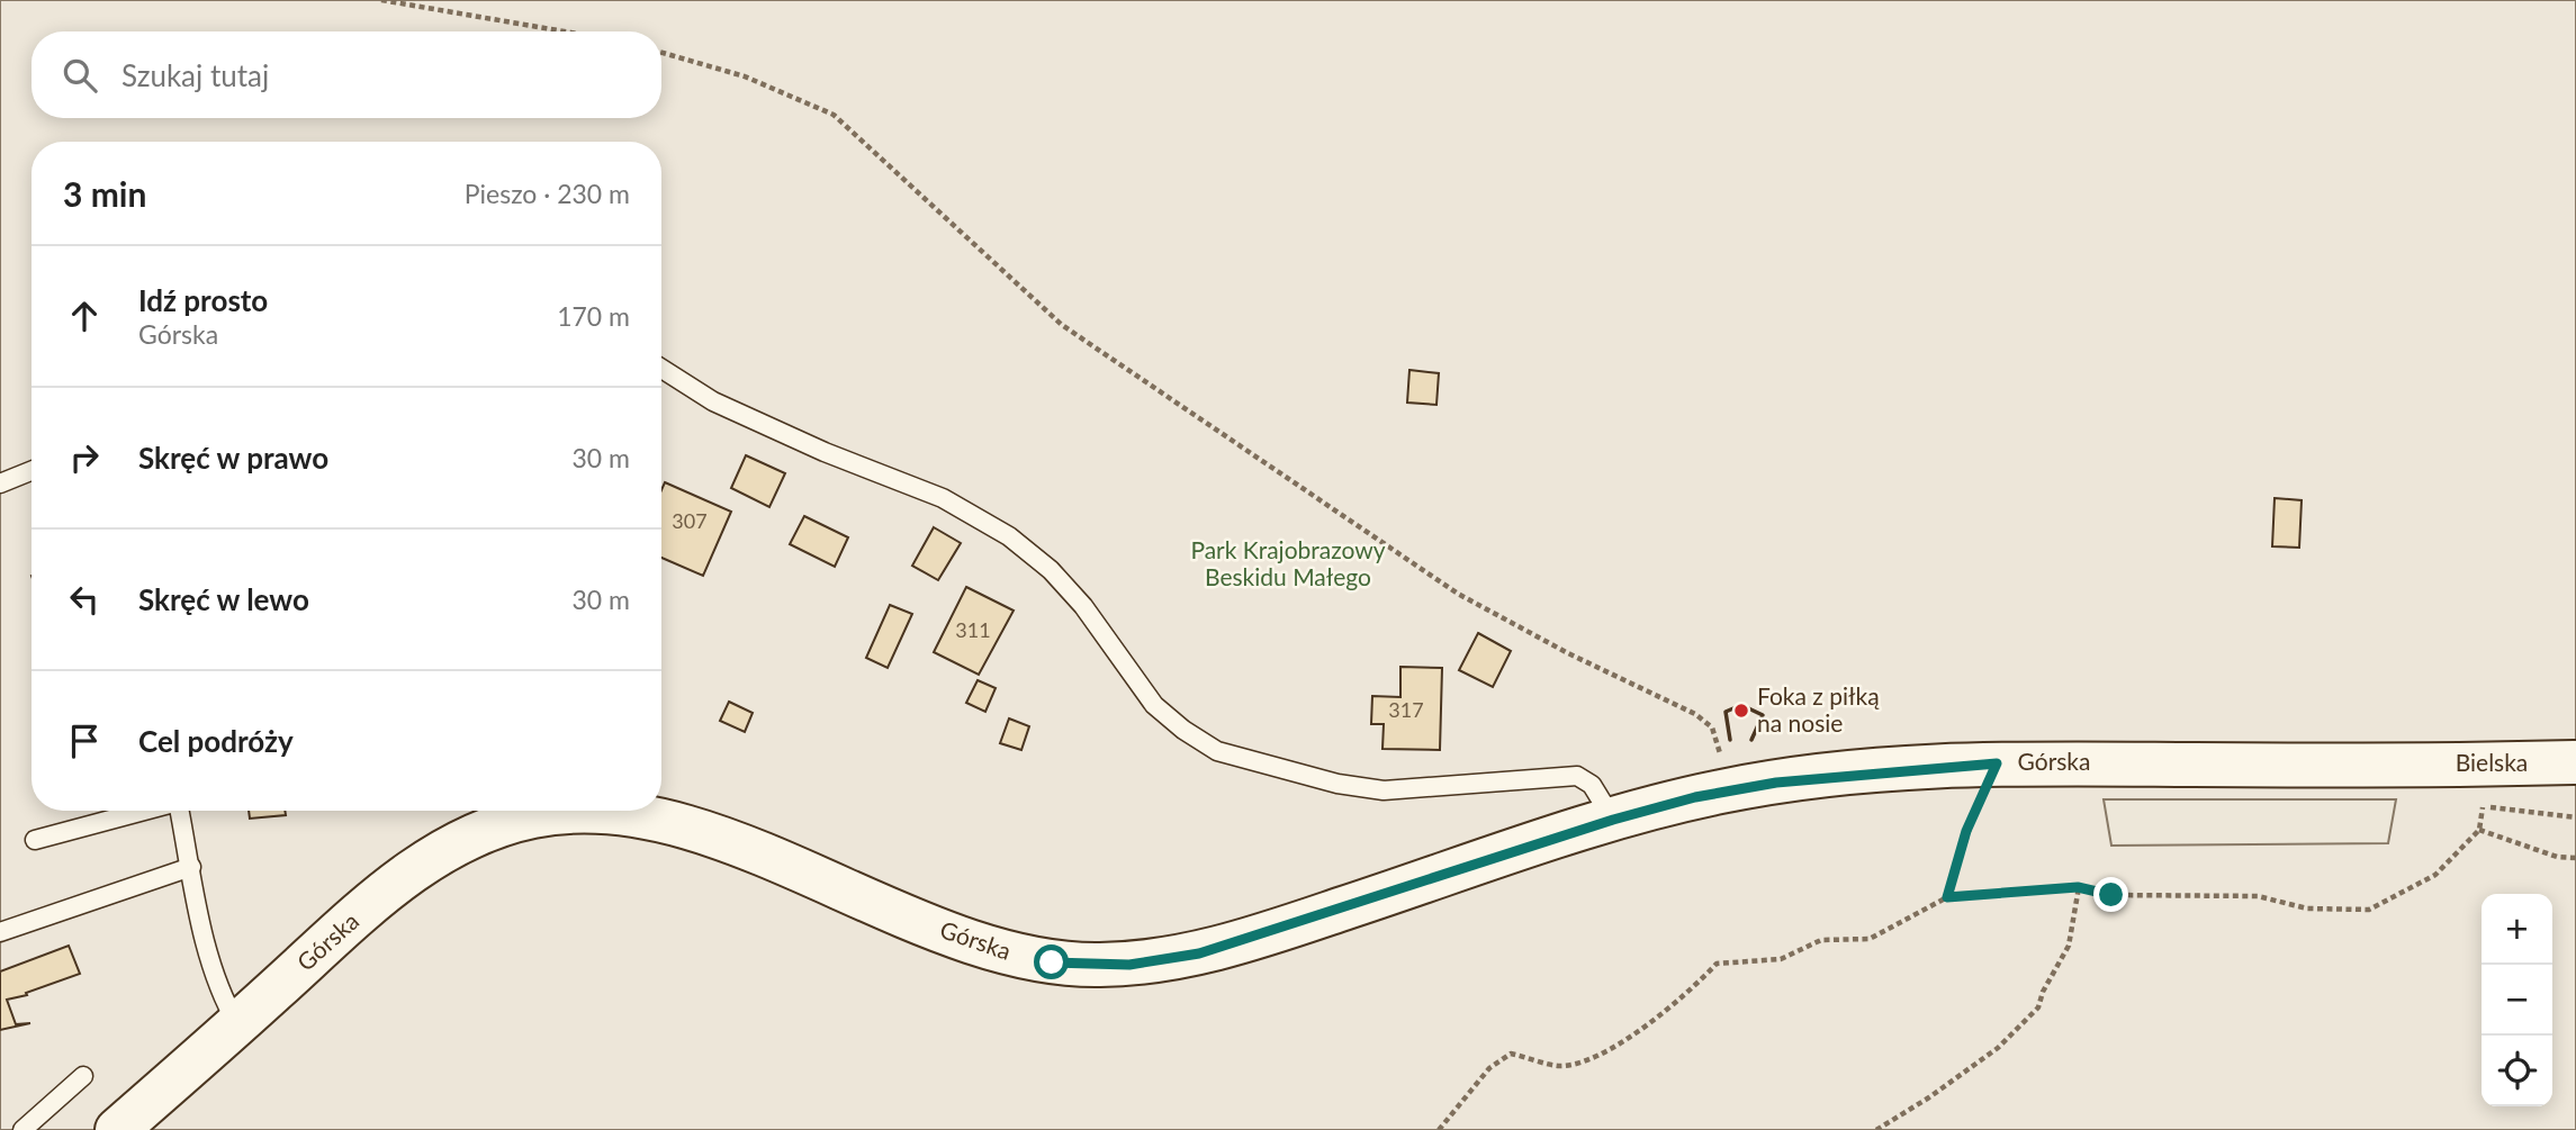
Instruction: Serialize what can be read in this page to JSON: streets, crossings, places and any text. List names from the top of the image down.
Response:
{
  "streets": {
    "street": ["Górska", "Bielska"]
  },
  "crossings": [
    ["Górska", "Bielska"]
  ],
  "parks": ["Park Krajobrazowy Beskidu Małego"],
  "places": ["Foka z piłką na nosie"],
  "house_numbers": ["307", "311", "317"],
  "page": {
    "search": "Szukaj tutaj",
    "heading": ["3 min", "Pieszo · 230 m"],
    "list": [
      ["Idź prosto", "Górska", "170 m"],
      ["Skręć w prawo", "30 m"],
      ["Skręć w lewo", "30 m"],
      "Cel podróży"
    ],
    "map_buttons": ["+", "−"]
  }
}
